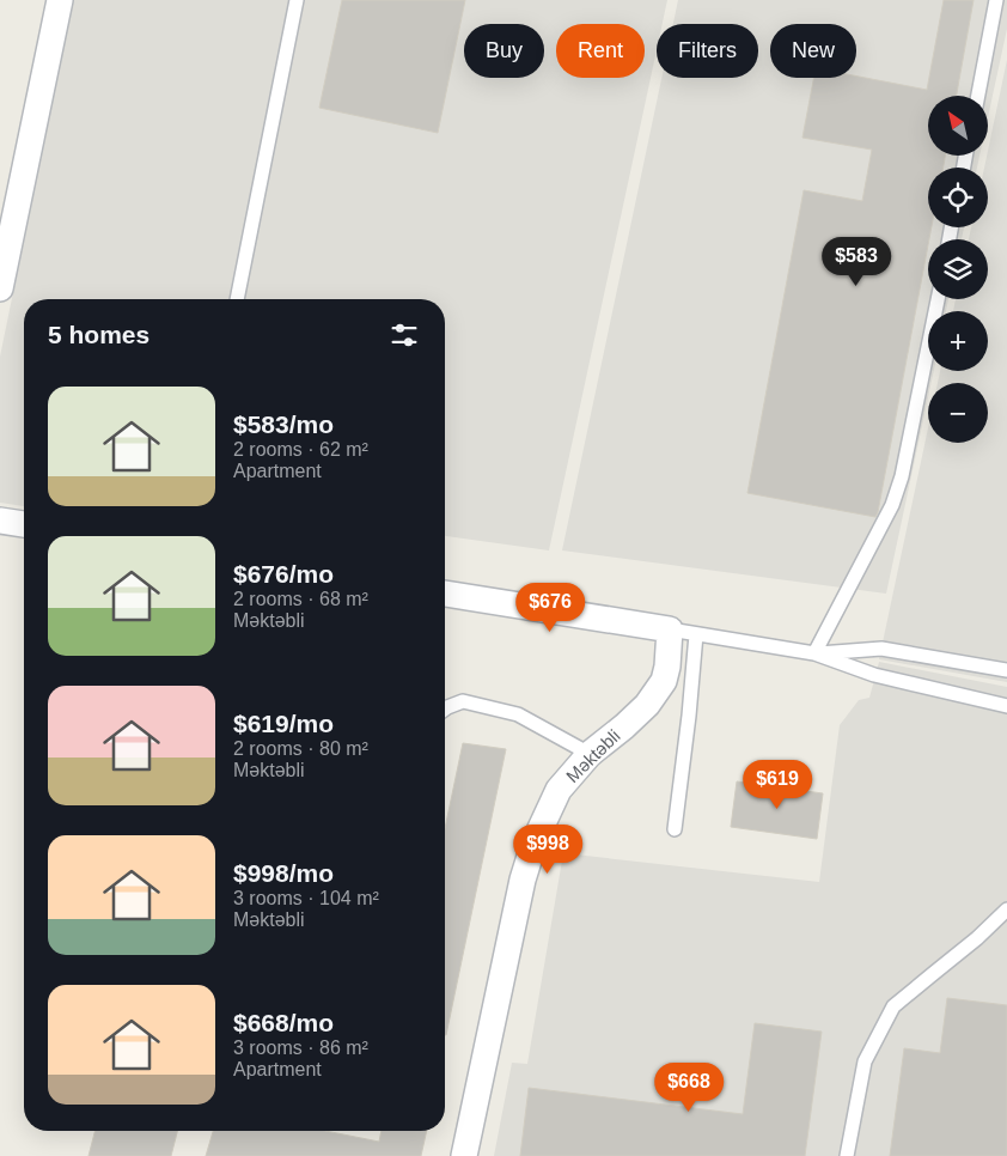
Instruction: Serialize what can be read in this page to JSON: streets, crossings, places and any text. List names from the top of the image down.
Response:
{
  "streets": {
    "street": ["Məktəbli"]
  },
  "north": "top left",
  "page": {
    "chip": [
      "Buy",
      "Rent",
      "Filters",
      "New"
    ],
    "map_buttons": ["+", "−"],
    "price": [
      "$583",
      "$676",
      "$619",
      "$998",
      "$668"
    ],
    "heading": "5 homes",
    "list": [
      {
        "name": "$583/mo",
        "note": "2 rooms · 62 m² · Apartment"
      },
      {
        "name": "$676/mo",
        "note": "2 rooms · 68 m² · Məktəbli"
      },
      {
        "name": "$619/mo",
        "note": "2 rooms · 80 m² · Məktəbli"
      },
      {
        "name": "$998/mo",
        "note": "3 rooms · 104 m² · Məktəbli"
      },
      {
        "name": "$668/mo",
        "note": "3 rooms · 86 m² · Apartment"
      }
    ]
  }
}
